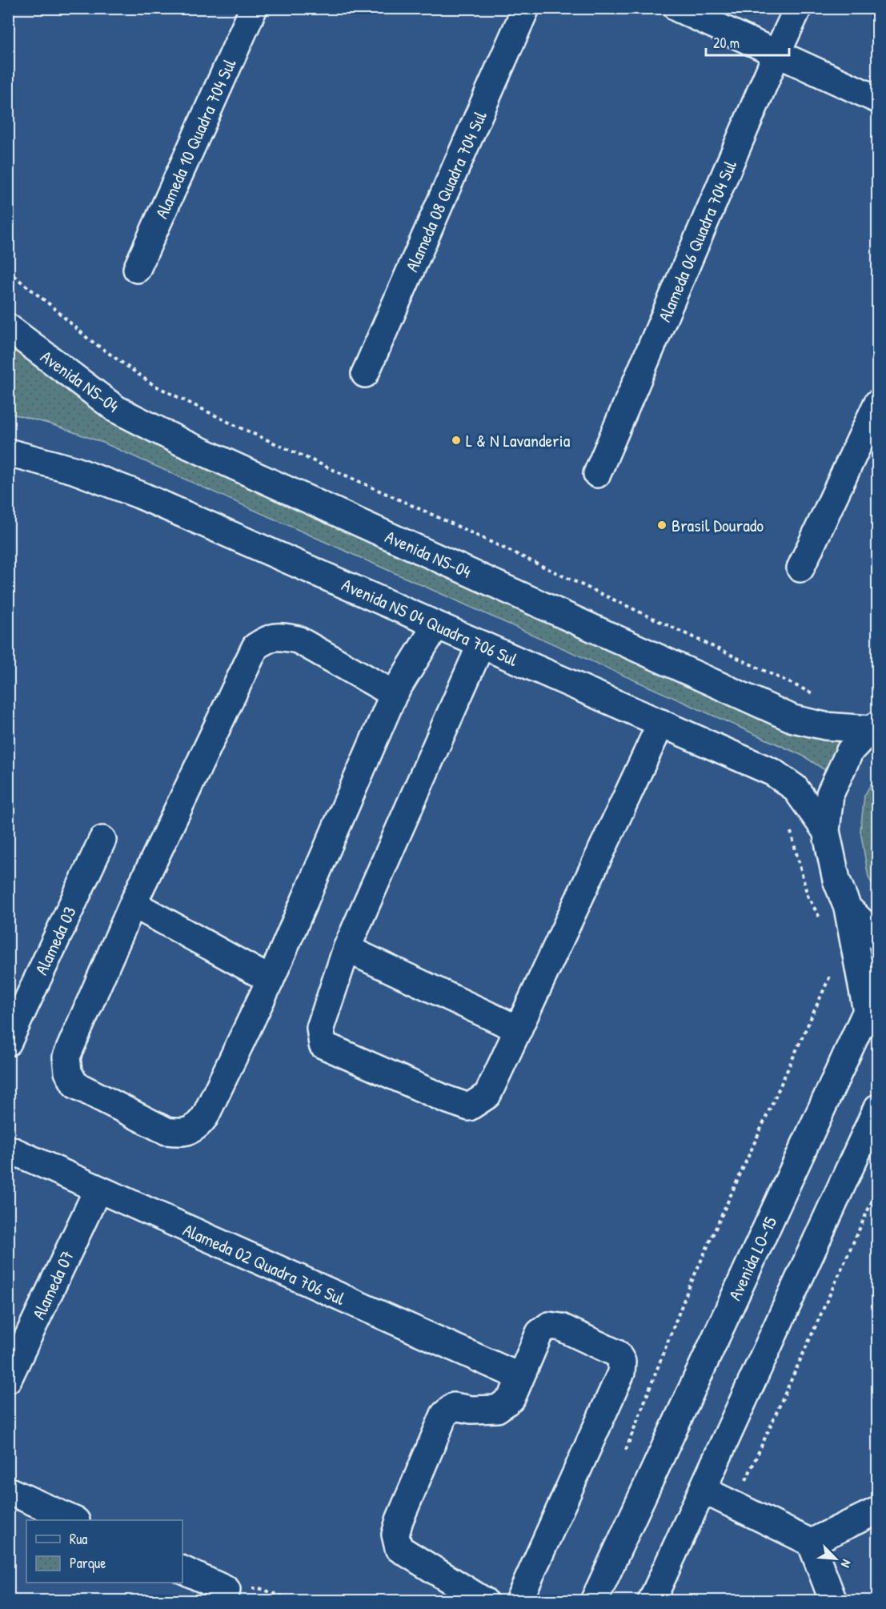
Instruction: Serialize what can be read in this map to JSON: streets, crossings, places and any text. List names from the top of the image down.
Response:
{
  "streets": {
    "street": [
      "Alameda 10 Quadra 704 Sul",
      "Alameda 08 Quadra 704 Sul",
      "Alameda 06 Quadra 704 Sul",
      "Avenida NS-04",
      "Avenida NS 04 Quadra 706 Sul",
      "Alameda 03",
      "Avenida LO-15",
      "Alameda 02 Quadra 706 Sul",
      "Alameda 07"
    ]
  },
  "crossings": [
    ["Alameda 02 Quadra 706 Sul", "Alameda 07"]
  ],
  "places": ["L & N Lavanderia", "Brasil Dourado"],
  "legend": ["Rua", "Parque"],
  "scale_bar": "20 m",
  "north": "bottom right"
}
